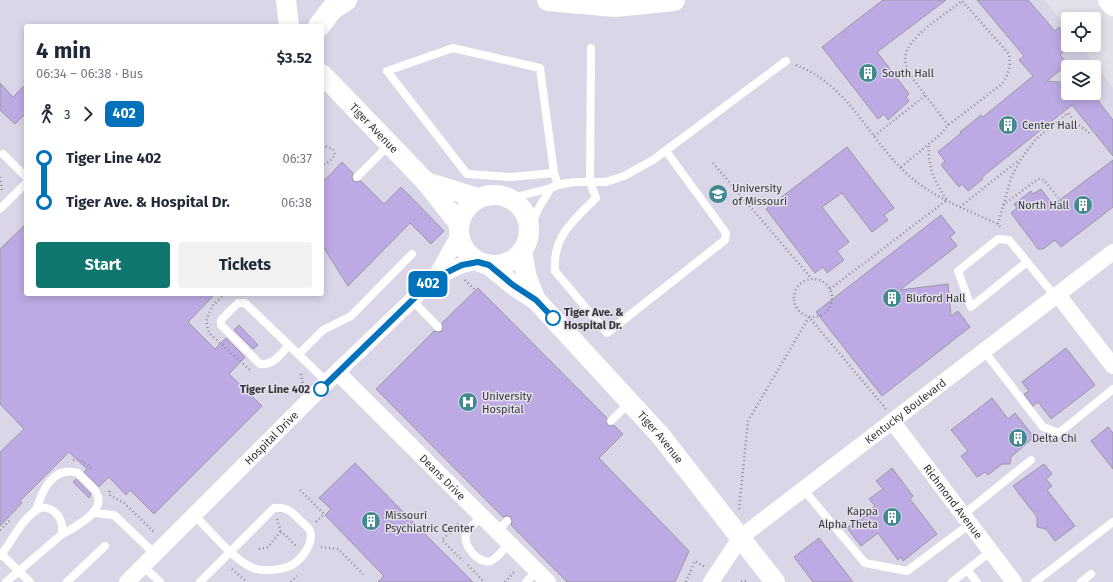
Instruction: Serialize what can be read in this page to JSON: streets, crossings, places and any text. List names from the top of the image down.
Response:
{
  "streets": {
    "street": [
      "Tiger Avenue",
      "Kentucky Boulevard",
      "Hospital Drive",
      "Deans Drive",
      "Richmond Avenue"
    ]
  },
  "crossings": [
    ["Tiger Avenue", "Kentucky Boulevard"],
    ["Tiger Avenue", "Hospital Drive"],
    ["Kentucky Boulevard", "Richmond Avenue"],
    ["Hospital Drive", "Deans Drive"]
  ],
  "places": {
    "building": [
      "South Hall",
      "Center Hall",
      "North Hall",
      "Bluford Hall",
      "Delta Chi",
      "Kappa Alpha Theta",
      "Missouri Psychiatric Center"
    ],
    "school or university": ["University of Missouri"],
    "other": ["Tiger Ave. & Hospital Dr.", "Tiger Line 402"],
    "hospital": ["University Hospital"]
  },
  "lines": ["bus line 402"],
  "page": {
    "on_map": "402",
    "heading": ["4 min", "06:34 – 06:38 · Bus", "$3.52"],
    "legs": ["3", "402"],
    "list": [
      {
        "name": "Tiger Line 402",
        "value": "06:37"
      },
      {
        "name": "Tiger Ave. & Hospital Dr.",
        "value": "06:38"
      }
    ],
    "buttons": ["Start", "Tickets"]
  }
}
